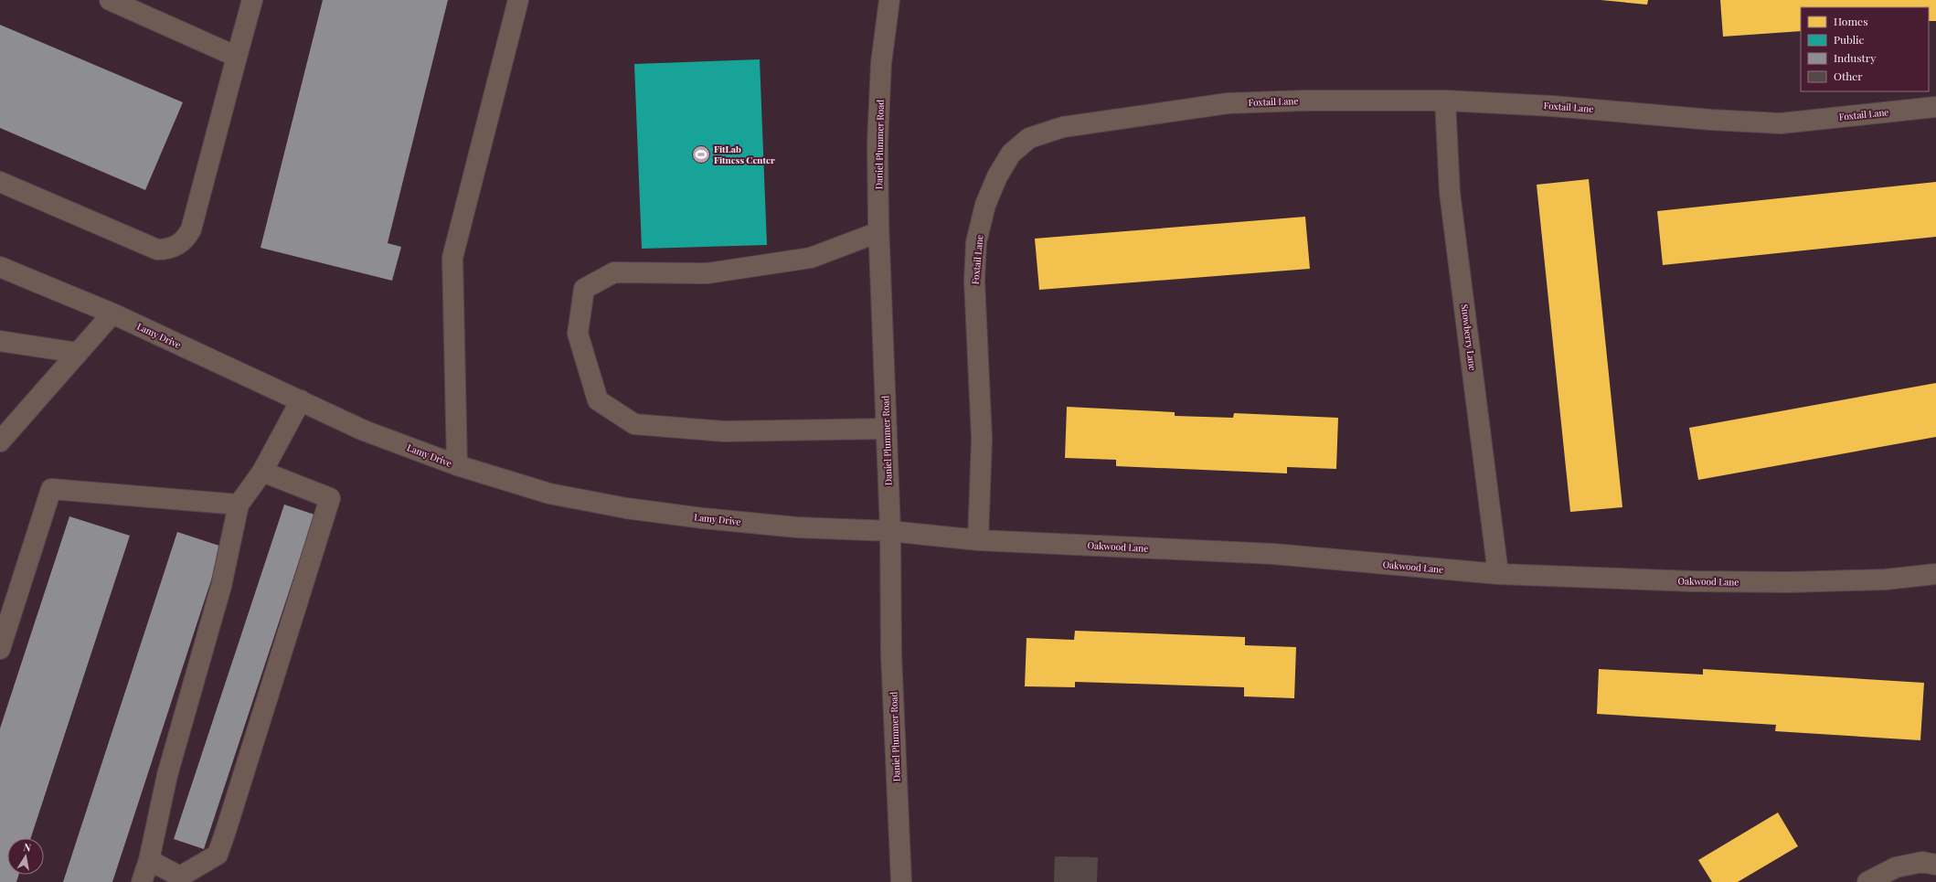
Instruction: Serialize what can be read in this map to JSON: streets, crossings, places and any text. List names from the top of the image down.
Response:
{
  "streets": {
    "street": [
      "Foxtail Lane",
      "Daniel Plummer Road",
      "Lamy Drive",
      "Snowberry Lane",
      "Oakwood Lane"
    ]
  },
  "crossings": [
    ["Foxtail Lane", "Snowberry Lane"],
    ["Foxtail Lane", "Oakwood Lane"],
    ["Daniel Plummer Road", "Lamy Drive"],
    ["Daniel Plummer Road", "Oakwood Lane"],
    ["Lamy Drive", "Oakwood Lane"],
    ["Snowberry Lane", "Oakwood Lane"]
  ],
  "places": {
    "sports": ["FitLab Fitness Center"]
  },
  "legend": [
    "Homes",
    "Public",
    "Industry",
    "Other"
  ],
  "north": "top"
}
